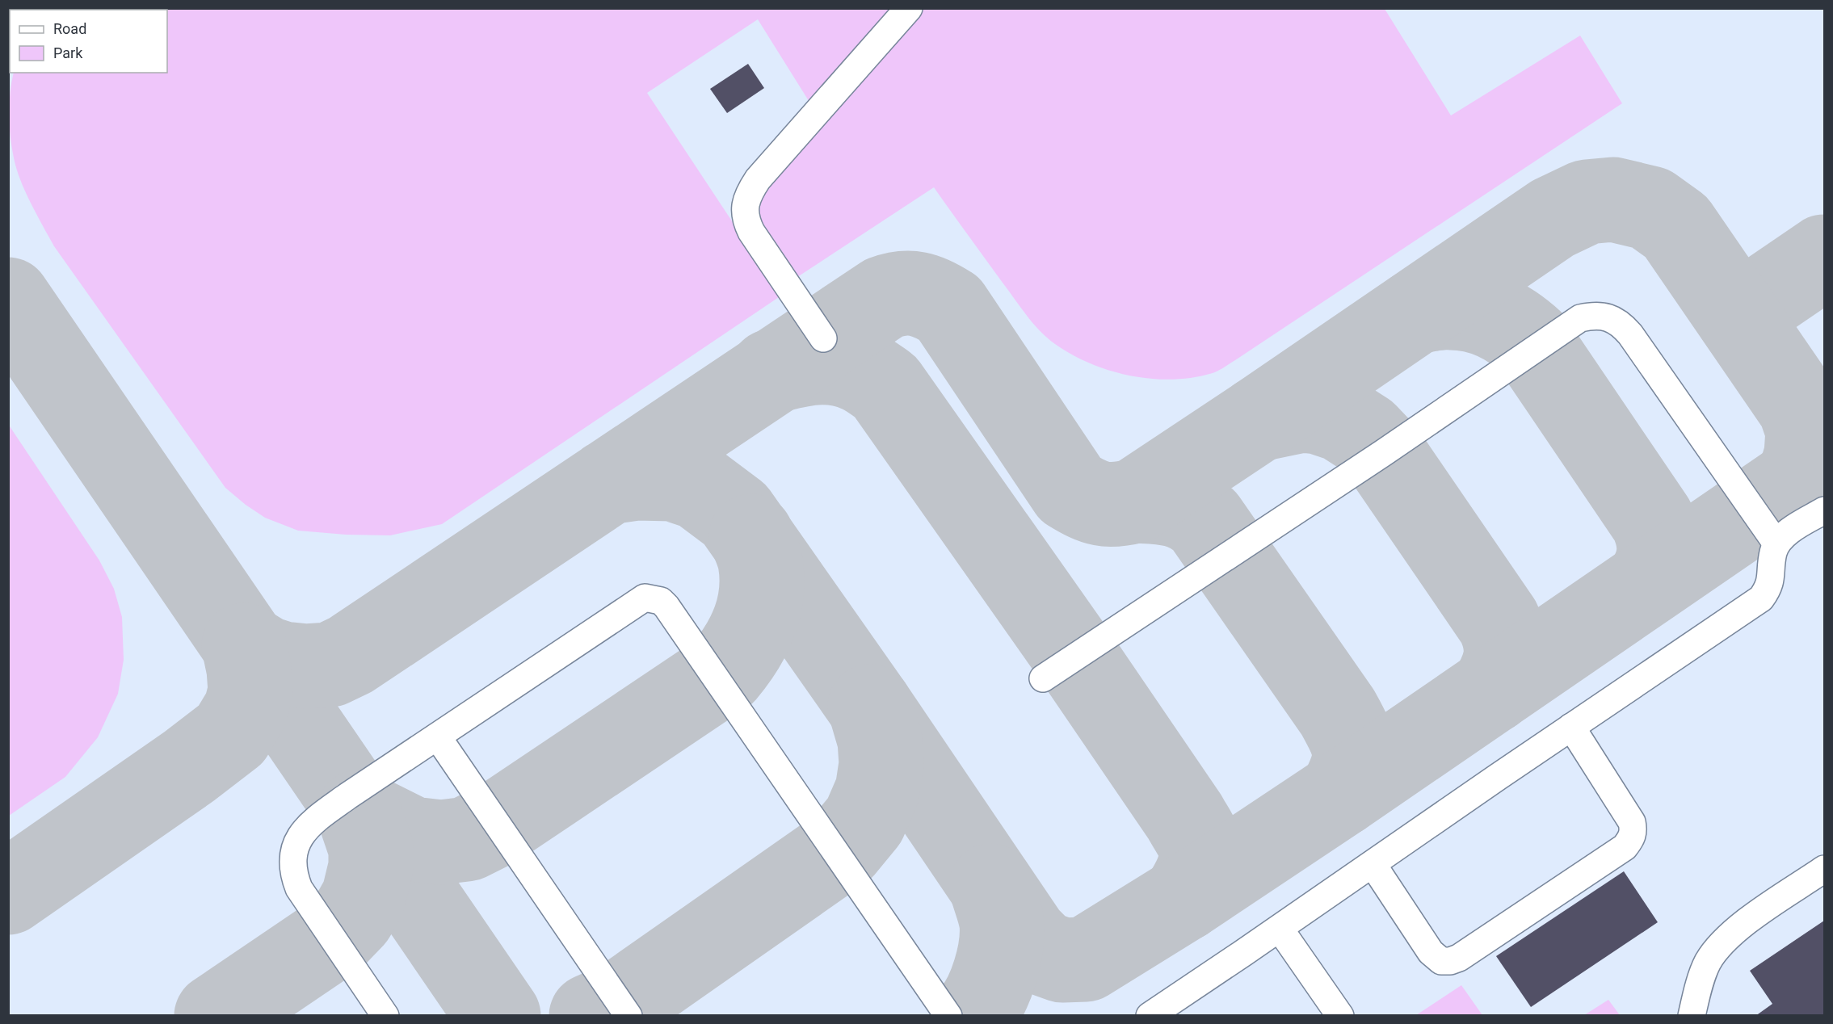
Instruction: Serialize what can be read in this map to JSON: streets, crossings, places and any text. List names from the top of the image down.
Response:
{
  "legend": ["Road", "Park"]
}
